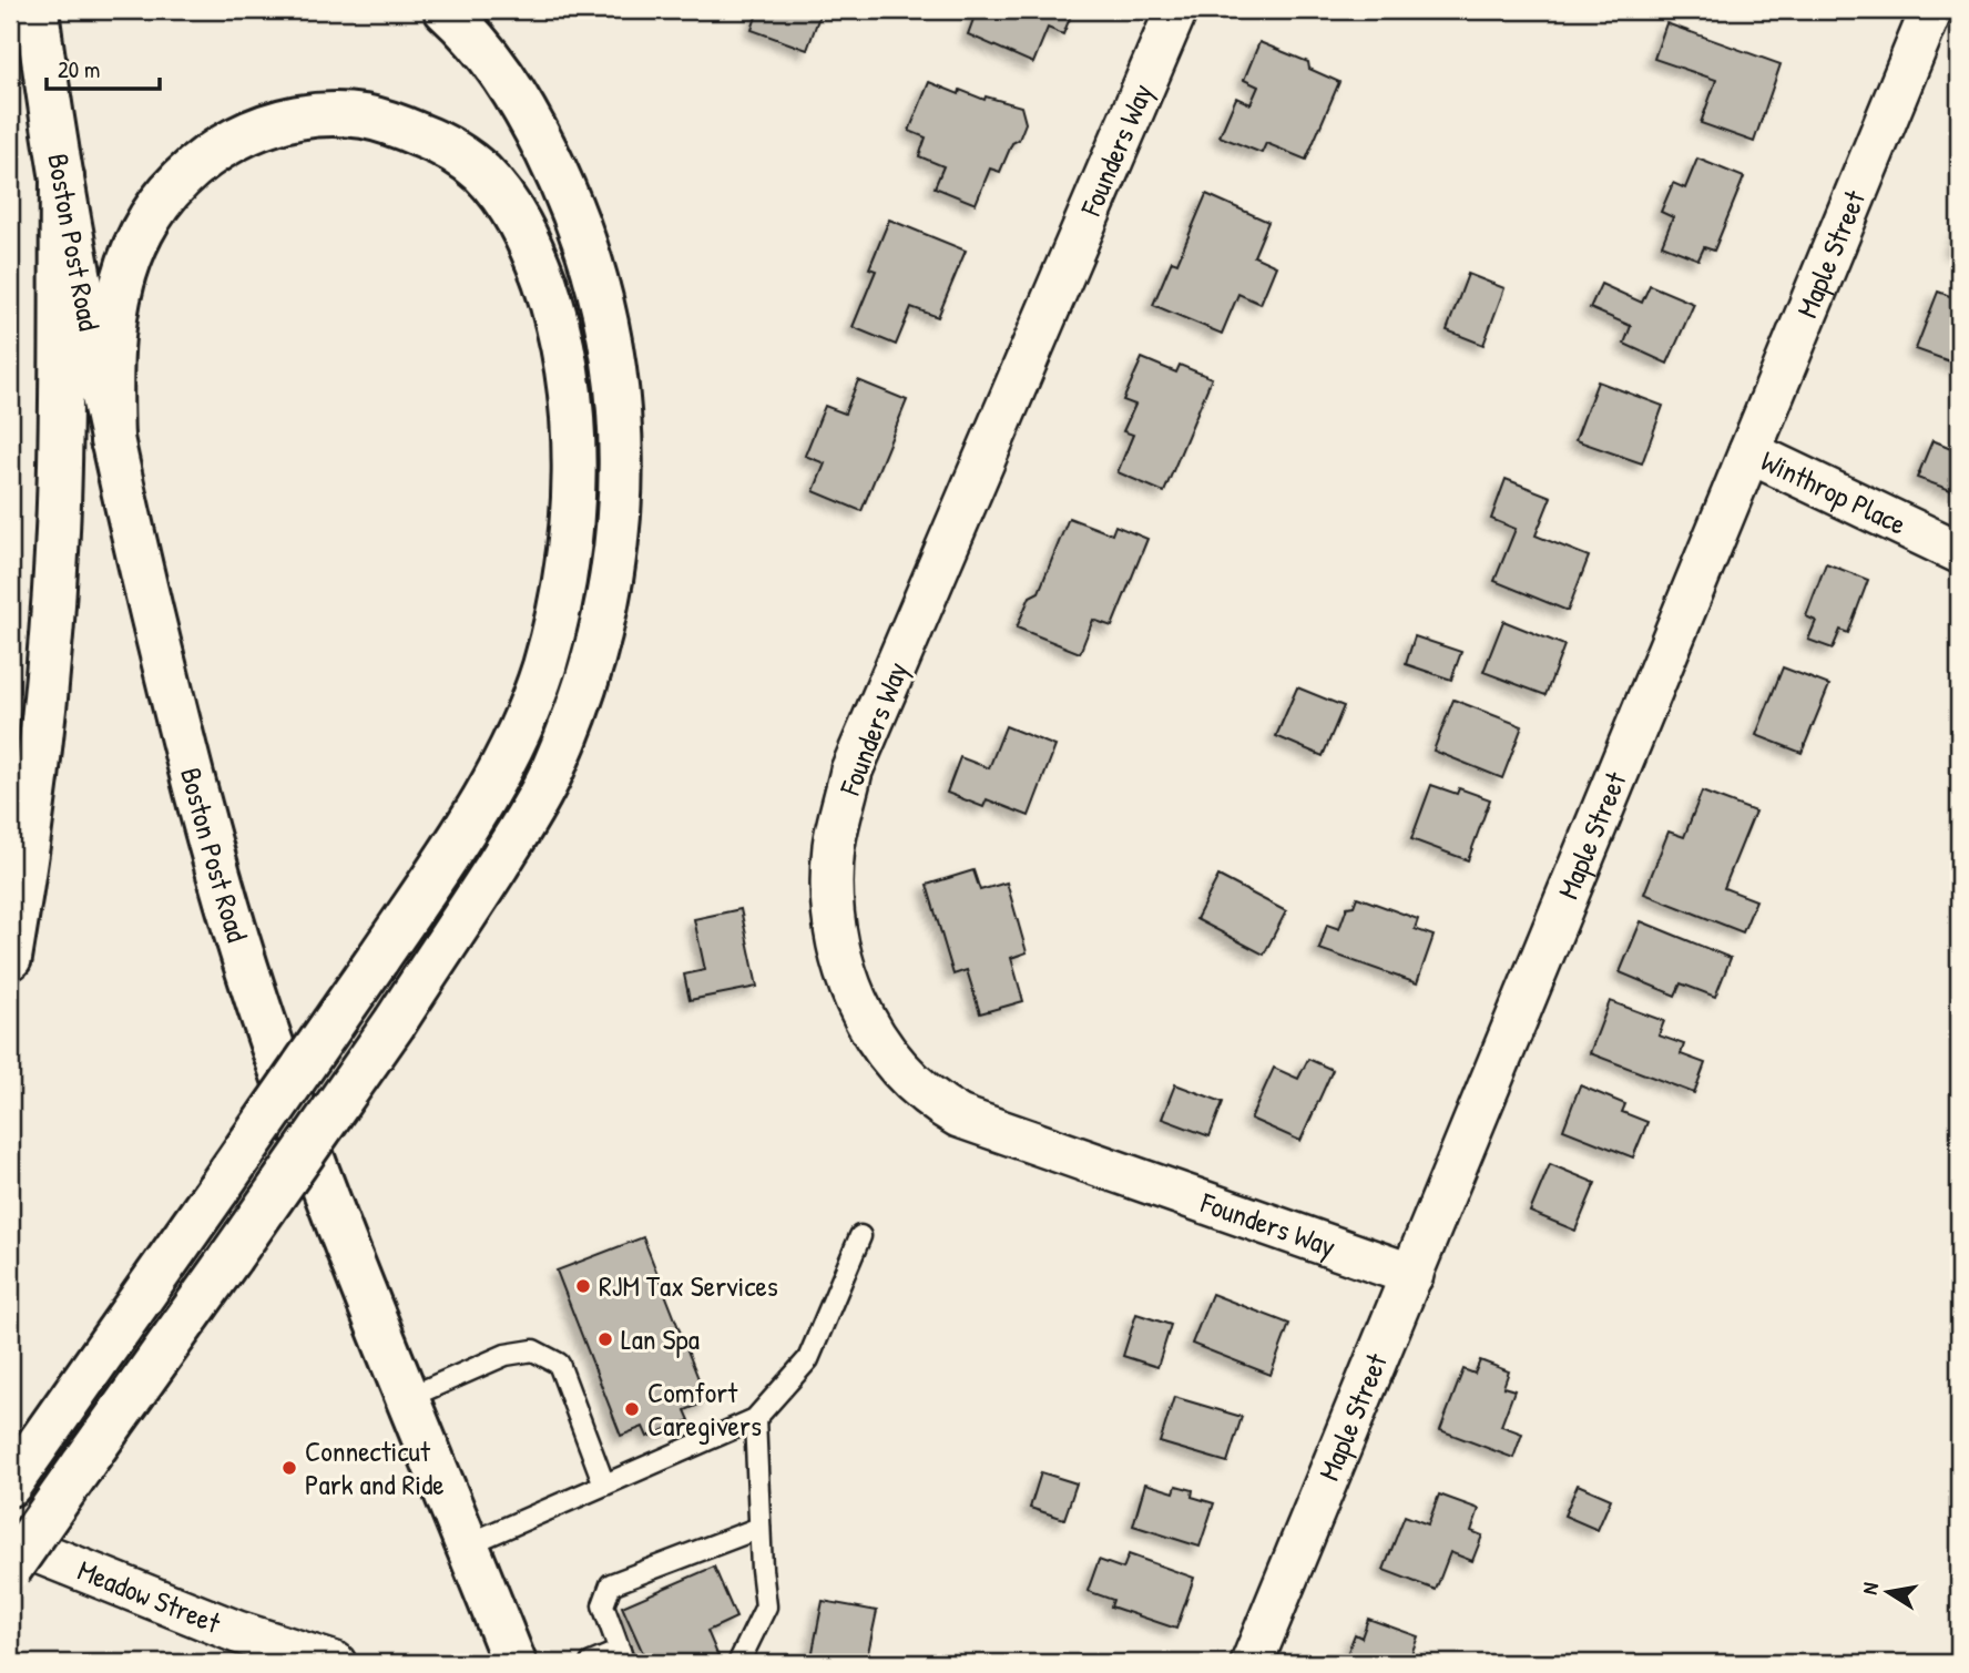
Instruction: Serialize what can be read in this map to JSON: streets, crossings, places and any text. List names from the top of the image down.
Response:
{
  "streets": {
    "main road": ["Boston Post Road"],
    "street": [
      "Founders Way",
      "Maple Street",
      "Winthrop Place",
      "Meadow Street"
    ]
  },
  "crossings": [
    ["Founders Way", "Maple Street"],
    ["Maple Street", "Winthrop Place"]
  ],
  "places": [
    "RJM Tax Services",
    "Lan Spa",
    "Comfort Caregivers",
    "Connecticut Park and Ride"
  ],
  "scale_bar": "20 m",
  "north": "left"
}
